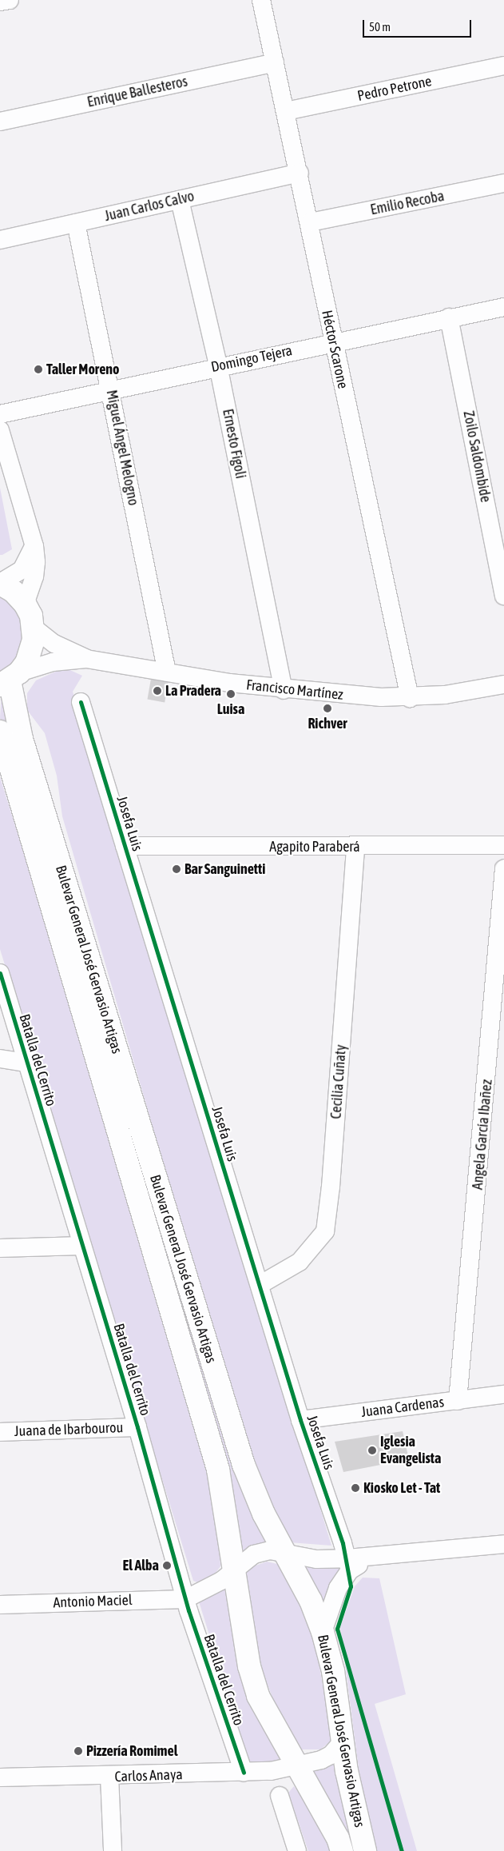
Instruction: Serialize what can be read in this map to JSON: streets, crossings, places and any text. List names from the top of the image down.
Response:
{
  "streets": {
    "main road": ["Bulevar General José Gervasio Artigas"],
    "street": [
      "Pedro Petrone",
      "Enrique Ballesteros",
      "Emilio Recoba",
      "Juan Carlos Calvo",
      "Héctor Scarone",
      "Domingo Tejera",
      "Ernesto Figoli",
      "Miguel Ángel Melogno",
      "Zoilo Saldombide",
      "Francisco Martínez",
      "Josefa Luis",
      "Agapito Paraberá",
      "Batalla del Cerrito",
      "Cecilia Cuñaty",
      "Angela García Ibañez",
      "Juana Cardenas",
      "Juana de Ibarbourou",
      "Antonio Maciel",
      "Carlos Anaya"
    ]
  },
  "crossings": [
    ["Pedro Petrone", "Héctor Scarone"],
    ["Enrique Ballesteros", "Héctor Scarone"],
    ["Emilio Recoba", "Héctor Scarone"],
    ["Juan Carlos Calvo", "Héctor Scarone"],
    ["Juan Carlos Calvo", "Ernesto Figoli"],
    ["Juan Carlos Calvo", "Miguel Ángel Melogno"],
    ["Héctor Scarone", "Domingo Tejera"],
    ["Héctor Scarone", "Francisco Martínez"],
    ["Domingo Tejera", "Ernesto Figoli"],
    ["Domingo Tejera", "Miguel Ángel Melogno"],
    ["Domingo Tejera", "Zoilo Saldombide"],
    ["Ernesto Figoli", "Francisco Martínez"],
    ["Miguel Ángel Melogno", "Francisco Martínez"],
    ["Francisco Martínez", "Bulevar General José Gervasio Artigas"],
    ["Josefa Luis", "Agapito Paraberá"],
    ["Josefa Luis", "Cecilia Cuñaty"],
    ["Josefa Luis", "Juana Cardenas"],
    ["Agapito Paraberá", "Cecilia Cuñaty"],
    ["Bulevar General José Gervasio Artigas", "Carlos Anaya"],
    ["Batalla del Cerrito", "Juana de Ibarbourou"],
    ["Batalla del Cerrito", "Antonio Maciel"],
    ["Batalla del Cerrito", "Carlos Anaya"],
    ["Angela García Ibañez", "Juana Cardenas"]
  ],
  "places": [
    "Taller Moreno",
    "La Pradera",
    "Luisa",
    "Richver",
    "Bar Sanguinetti",
    "Iglesia Evangelista",
    "Kiosko Let - Tat",
    "El Alba",
    "Pizzería Romimel"
  ],
  "scale_bar": "50 m"
}
